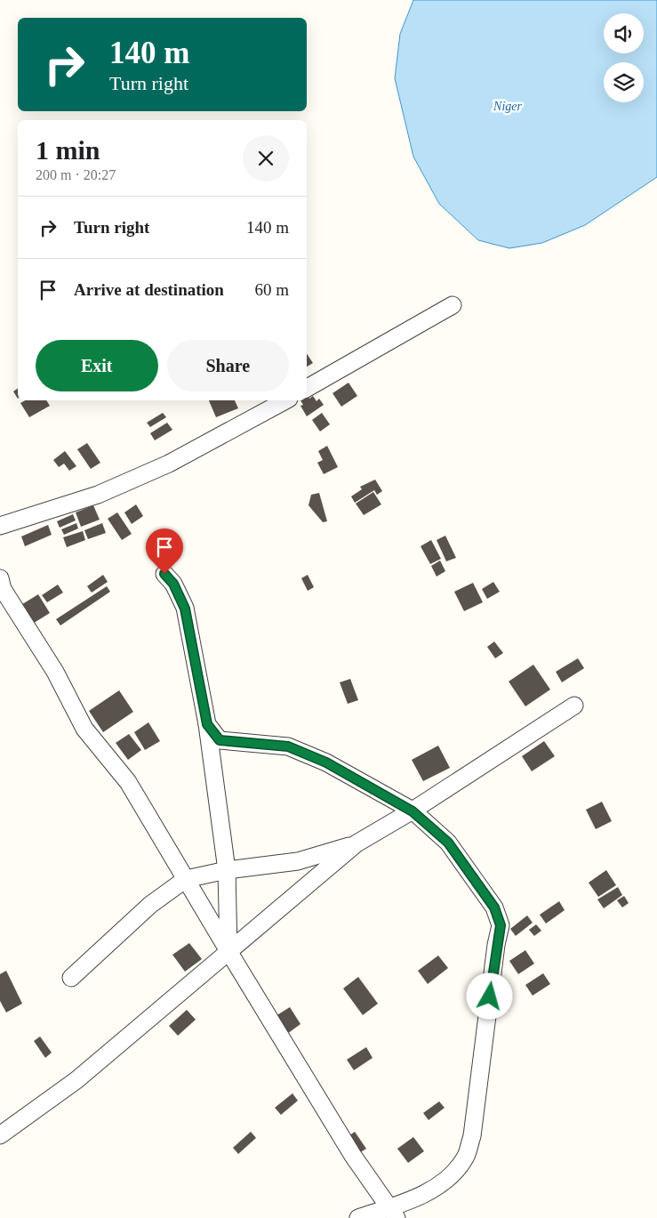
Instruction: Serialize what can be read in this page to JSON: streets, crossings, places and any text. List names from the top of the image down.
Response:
{
  "water": ["Niger"],
  "page": {
    "turn": ["140 m", "Turn right"],
    "heading": ["1 min", "200 m · 20:27"],
    "list": [
      {
        "name": "Turn right",
        "value": "140 m"
      },
      {
        "name": "Arrive at destination",
        "value": "60 m"
      }
    ],
    "buttons": ["Exit", "Share"]
  }
}
